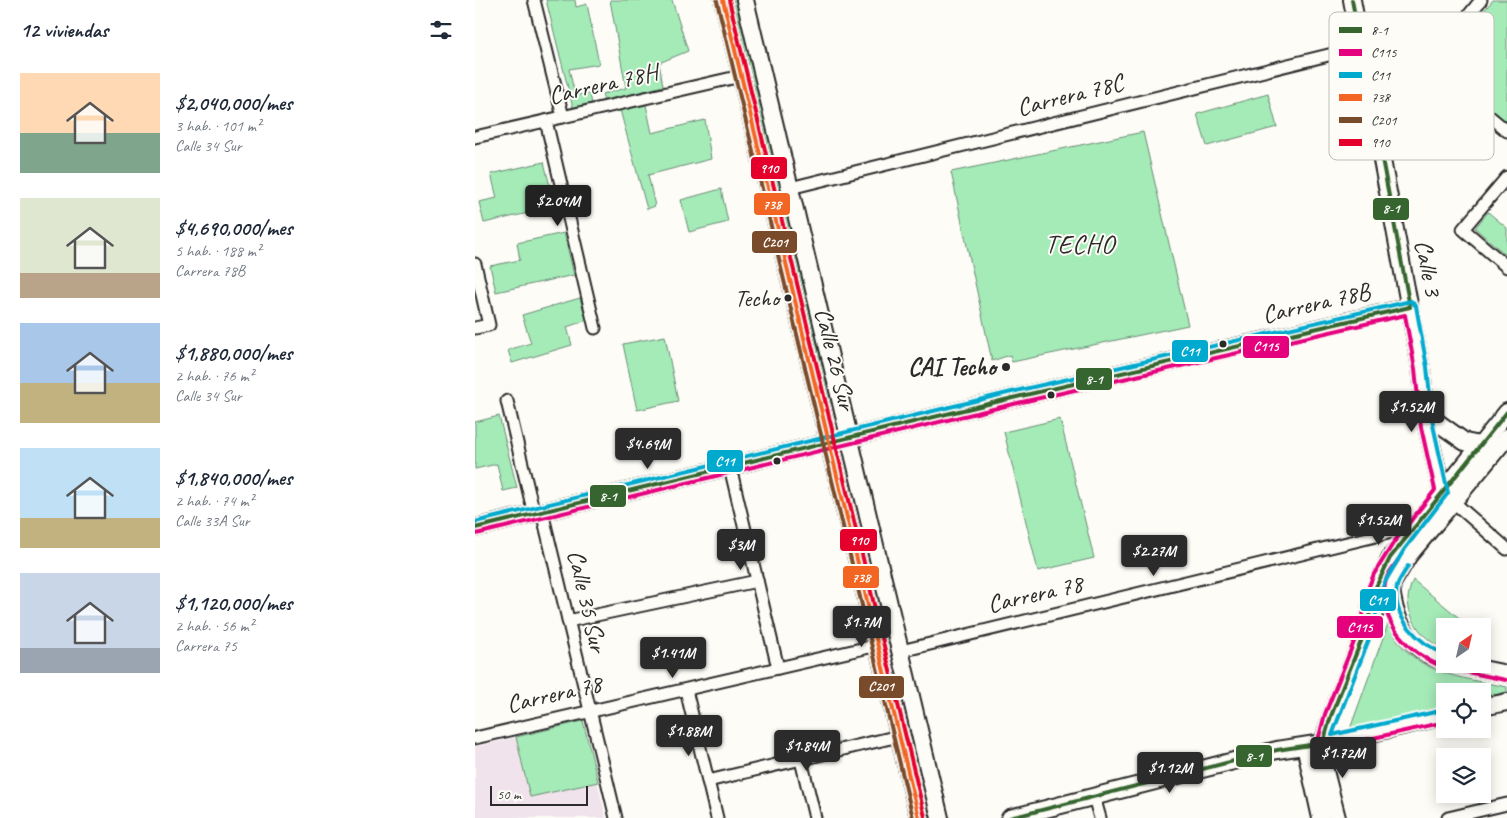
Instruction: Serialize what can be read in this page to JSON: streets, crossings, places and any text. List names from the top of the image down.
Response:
{
  "streets": {
    "street": [
      "Carrera 78H",
      "Carrera 78C",
      "Calle 3",
      "Carrera 78B",
      "Calle 26 Sur",
      "Carrera 78",
      "Calle 35 Sur"
    ]
  },
  "crossings": [
    ["Carrera 78H", "Calle 26 Sur"],
    ["Carrera 78C", "Calle 26 Sur"],
    ["Calle 3", "Carrera 78B"],
    ["Carrera 78B", "Calle 26 Sur"],
    ["Carrera 78B", "Calle 35 Sur"],
    ["Calle 26 Sur", "Carrera 78"],
    ["Carrera 78", "Calle 35 Sur"]
  ],
  "districts": ["TECHO"],
  "places": ["Techo", "CAI Techo"],
  "lines": [
    "transit line 8-1",
    "transit line 738",
    "transit line 910",
    "transit line C201",
    "transit line C11",
    "transit line C115"
  ],
  "legend": [
    "8-1",
    "C115",
    "C11",
    "738",
    "C201",
    "910"
  ],
  "scale_bar": "50 m",
  "north": "top right",
  "page": {
    "heading": "12 viviendas",
    "list": [
      {
        "name": "$2,040,000/mes",
        "note": "3 hab. · 101 m² · Calle 34 Sur"
      },
      {
        "name": "$4,690,000/mes",
        "note": "5 hab. · 188 m² · Carrera 78B"
      },
      {
        "name": "$1,880,000/mes",
        "note": "2 hab. · 76 m² · Calle 34 Sur"
      },
      {
        "name": "$1,840,000/mes",
        "note": "2 hab. · 74 m² · Calle 33A Sur"
      },
      {
        "name": "$1,120,000/mes",
        "note": "2 hab. · 56 m² · Carrera 75"
      }
    ],
    "price": [
      "$2.04M",
      "$1.52M",
      "$4.69M",
      "$1.52M",
      "$3M",
      "$2.27M",
      "$1.7M",
      "$1.41M",
      "$1.88M",
      "$1.84M",
      "$1.72M",
      "$1.12M"
    ],
    "scale": "50 m"
  }
}
